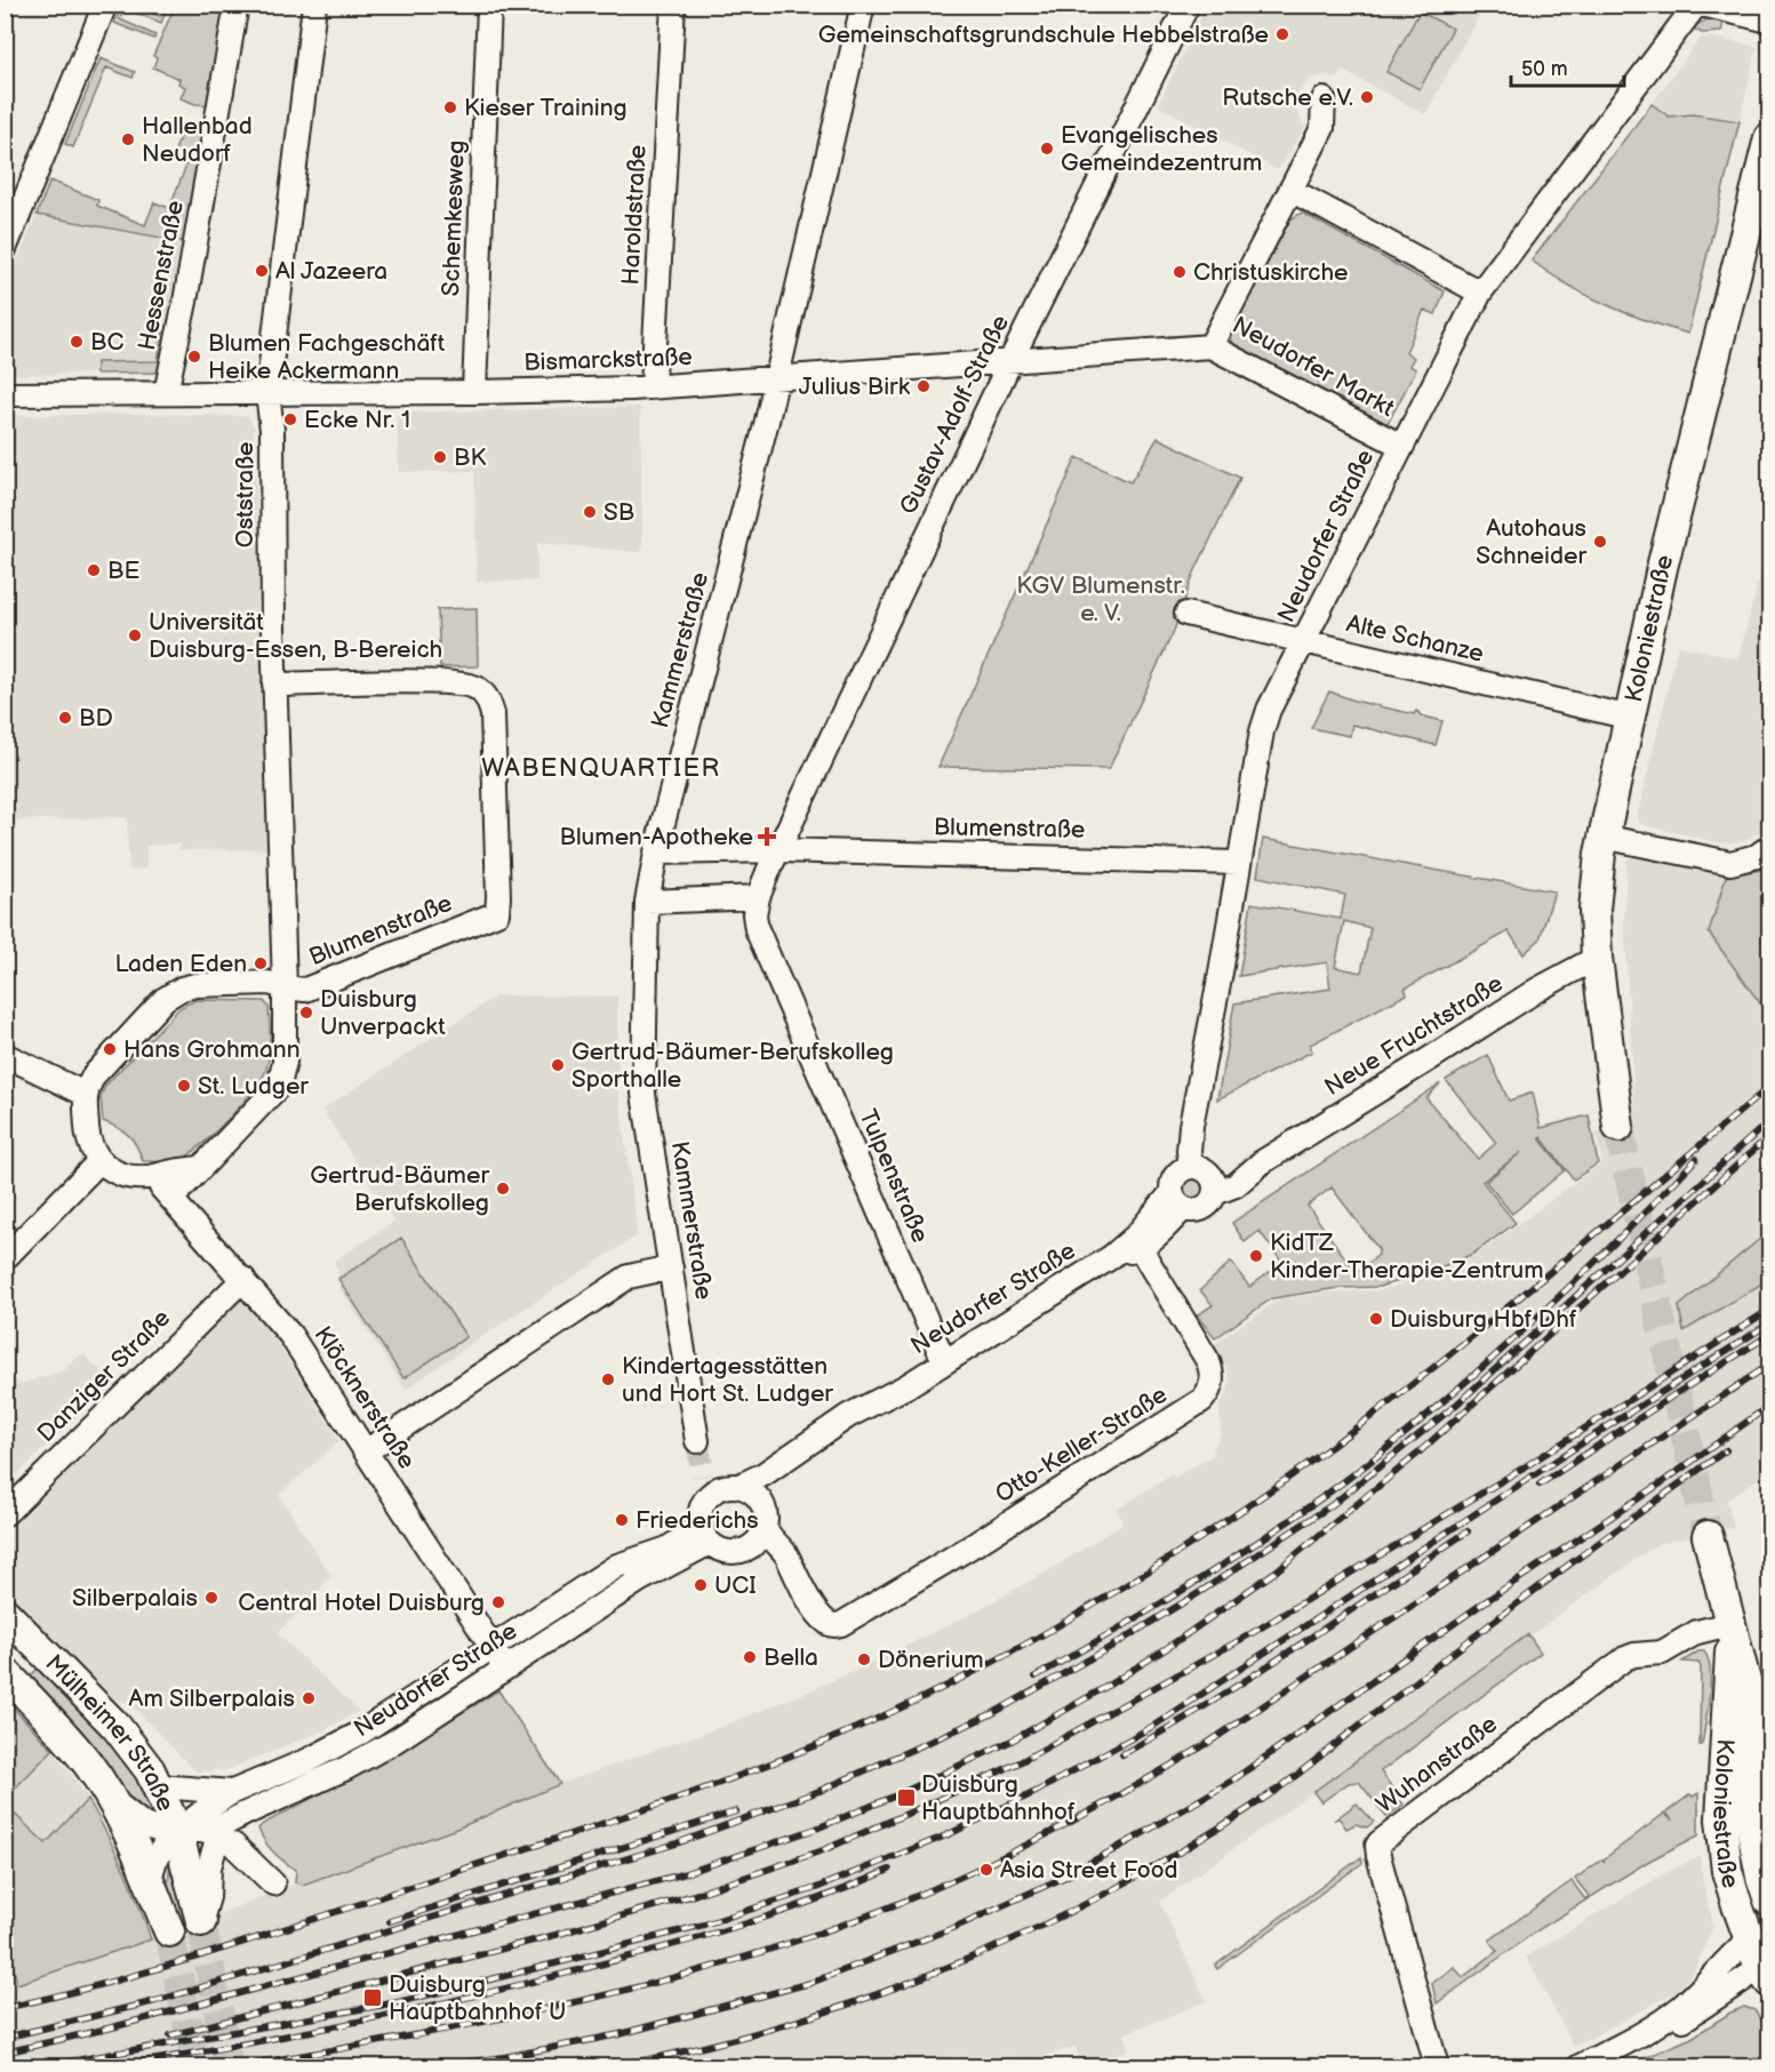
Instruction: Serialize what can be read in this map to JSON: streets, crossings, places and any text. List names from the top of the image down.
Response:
{
  "streets": {
    "main road": ["Koloniestraße", "Mülheimer Straße"],
    "street": [
      "Haroldstraße",
      "Schemkesweg",
      "Hessenstraße",
      "Bismarckstraße",
      "Neudorfer Markt",
      "Gustav-Adolf-Straße",
      "Oststraße",
      "Neudorfer Straße",
      "Alte Schanze",
      "Kammerstraße",
      "Blumenstraße",
      "Neue Fruchtstraße",
      "Tulpenstraße",
      "Danziger Straße",
      "Klöcknerstraße",
      "Otto-Keller-Straße",
      "Wuhanstraße"
    ]
  },
  "crossings": [
    ["Haroldstraße", "Bismarckstraße"],
    ["Schemkesweg", "Bismarckstraße"],
    ["Hessenstraße", "Bismarckstraße"],
    ["Bismarckstraße", "Neudorfer Markt"],
    ["Bismarckstraße", "Gustav-Adolf-Straße"],
    ["Bismarckstraße", "Oststraße"],
    ["Bismarckstraße", "Kammerstraße"],
    ["Neudorfer Markt", "Neudorfer Straße"],
    ["Gustav-Adolf-Straße", "Blumenstraße"],
    ["Oststraße", "Blumenstraße"],
    ["Oststraße", "Klöcknerstraße"],
    ["Neudorfer Straße", "Alte Schanze"],
    ["Neudorfer Straße", "Blumenstraße"],
    ["Neudorfer Straße", "Neue Fruchtstraße"],
    ["Neudorfer Straße", "Tulpenstraße"],
    ["Neudorfer Straße", "Klöcknerstraße"],
    ["Neudorfer Straße", "Otto-Keller-Straße"],
    ["Neudorfer Straße", "Mülheimer Straße"],
    ["Koloniestraße", "Alte Schanze"],
    ["Koloniestraße", "Neue Fruchtstraße"],
    ["Koloniestraße", "Wuhanstraße"],
    ["Kammerstraße", "Blumenstraße"],
    ["Blumenstraße", "Klöcknerstraße"],
    ["Danziger Straße", "Klöcknerstraße"]
  ],
  "districts": ["WABENQUARTIER"],
  "parks": ["KGV Blumenstr. e. V."],
  "places": {
    "other": [
      "Gemeinschaftsgrundschule Hebbelstraße",
      "Rutsche e.V.",
      "Kieser Training",
      "Hallenbad Neudorf",
      "Evangelisches Gemeindezentrum",
      "Al Jazeera",
      "Christuskirche",
      "BC",
      "Blumen Fachgeschäft Heike Ackermann",
      "Julius Birk",
      "Ecke Nr. 1",
      "BK",
      "SB",
      "Autohaus Schneider",
      "BE",
      "Universität Duisburg-Essen, B-Bereich",
      "BD",
      "Laden Eden",
      "Duisburg Unverpackt",
      "Hans Grohmann",
      "Gertrud-Bäumer-Berufskolleg Sporthalle",
      "St. Ludger",
      "Gertrud-Bäumer Berufskolleg",
      "KidTZ Kinder-Therapie-Zentrum",
      "Duisburg Hbf Dhf",
      "Kindertagesstätten und Hort St. Ludger",
      "Friederichs",
      "UCI",
      "Silberpalais",
      "Central Hotel Duisburg",
      "Bella",
      "Dönerium",
      "Am Silberpalais",
      "Asia Street Food"
    ],
    "health": ["Blumen-Apotheke"],
    "transit": ["Duisburg Hauptbahnhof", "Duisburg Hauptbahnhof U"]
  },
  "scale_bar": "50 m"
}
